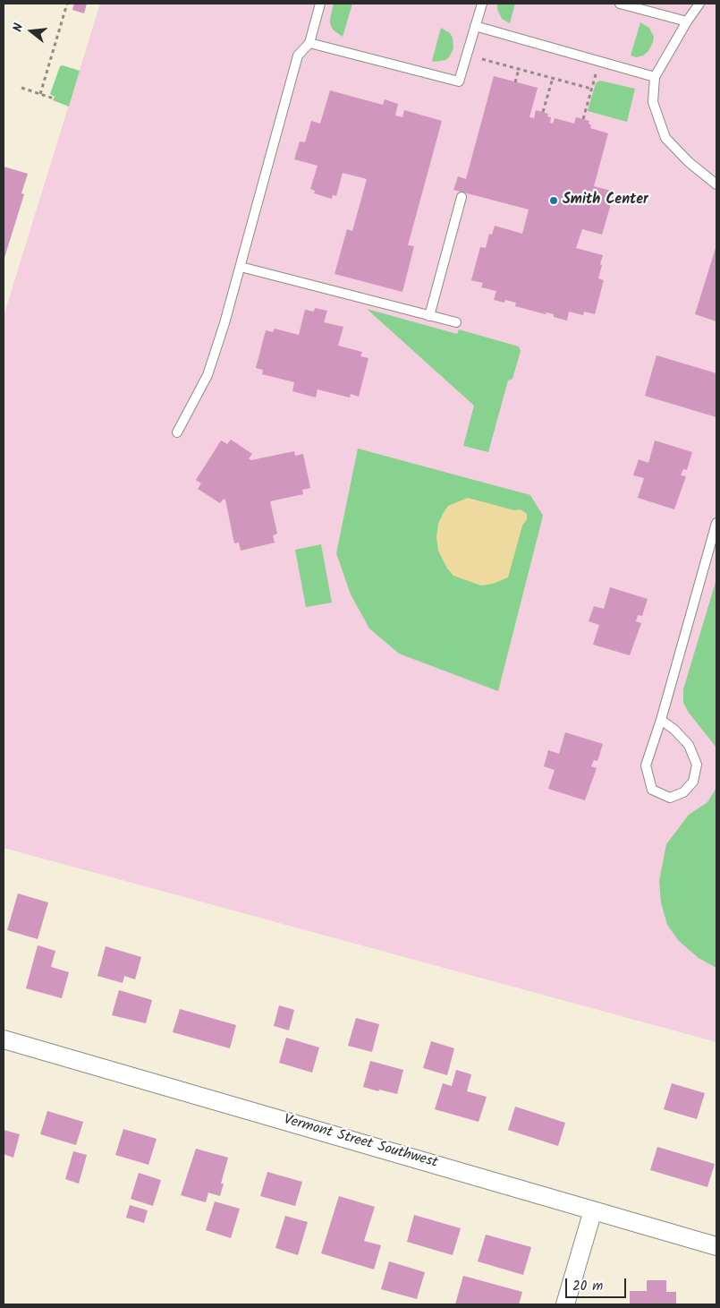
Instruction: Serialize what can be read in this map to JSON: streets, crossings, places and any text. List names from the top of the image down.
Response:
{
  "streets": {
    "street": ["Vermont Street Southwest"]
  },
  "places": ["Smith Center"],
  "scale_bar": "20 m",
  "north": "left"
}
